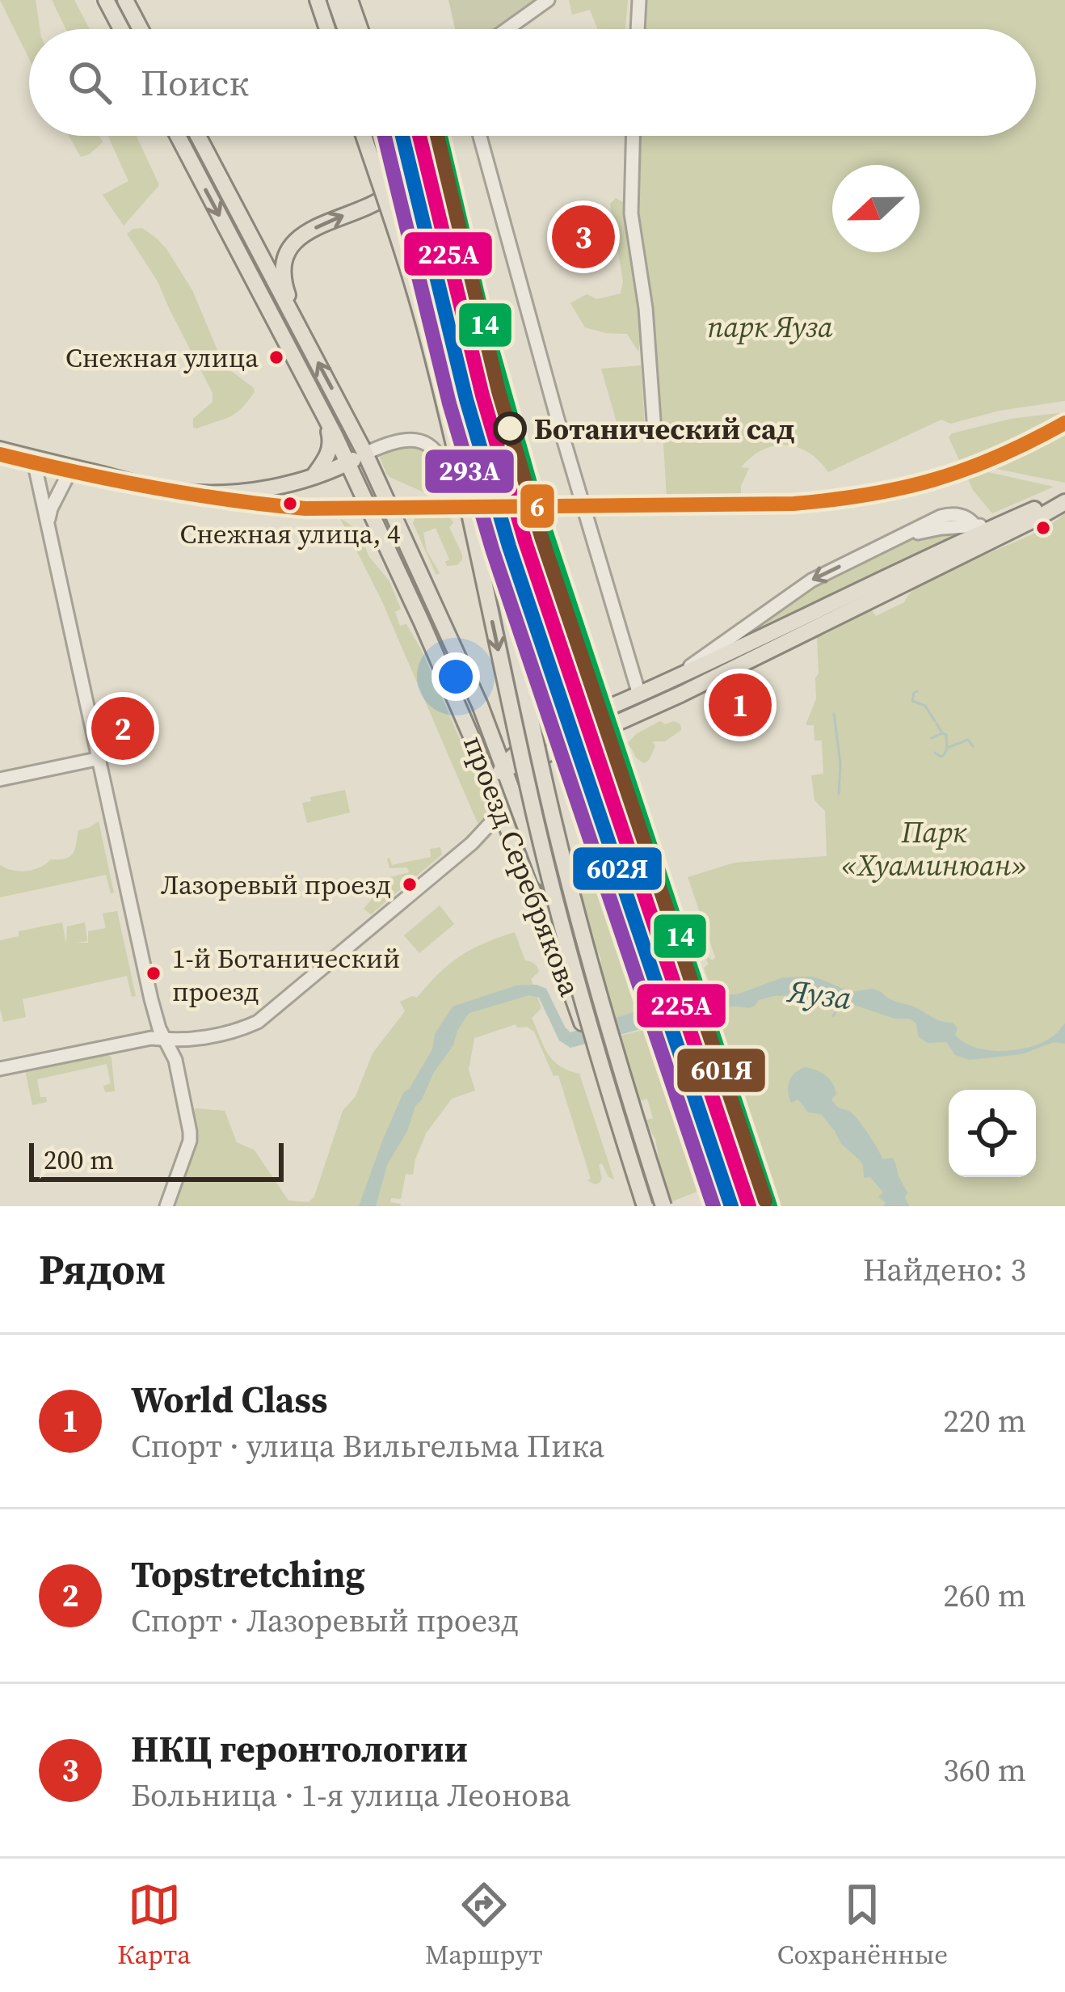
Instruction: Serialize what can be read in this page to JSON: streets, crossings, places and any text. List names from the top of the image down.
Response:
{
  "streets": {
    "main road": ["проезд Серебрякова"]
  },
  "water": ["Яуза"],
  "parks": ["парк Яуза", "Парк «Хуаминюан»"],
  "places": [
    "Снежная улица",
    "Ботанический сад",
    "Снежная улица, 4",
    "Лазоревый проезд",
    "1-й Ботанический проезд"
  ],
  "lines": [
    "transit line 14",
    "transit line 225А",
    "transit line 602Я",
    "transit line 601Я",
    "transit line 293А",
    "transit line 6"
  ],
  "scale_bar": "200 m",
  "north": "left",
  "page": {
    "search": "Поиск",
    "pins": ["3", "1", "2"],
    "scale": "200 m",
    "heading": ["Рядом", "Найдено: 3"],
    "list": [
      {
        "mark": "1",
        "name": "World Class",
        "note": "Спорт · улица Вильгельма Пика",
        "value": "220 m"
      },
      {
        "mark": "2",
        "name": "Topstretching",
        "note": "Спорт · Лазоревый проезд",
        "value": "260 m"
      },
      {
        "mark": "3",
        "name": "НКЦ геронтологии",
        "note": "Больница · 1-я улица Леонова",
        "value": "360 m"
      }
    ],
    "nav": ["Карта", "Маршрут", "Сохранённые"]
  }
}
